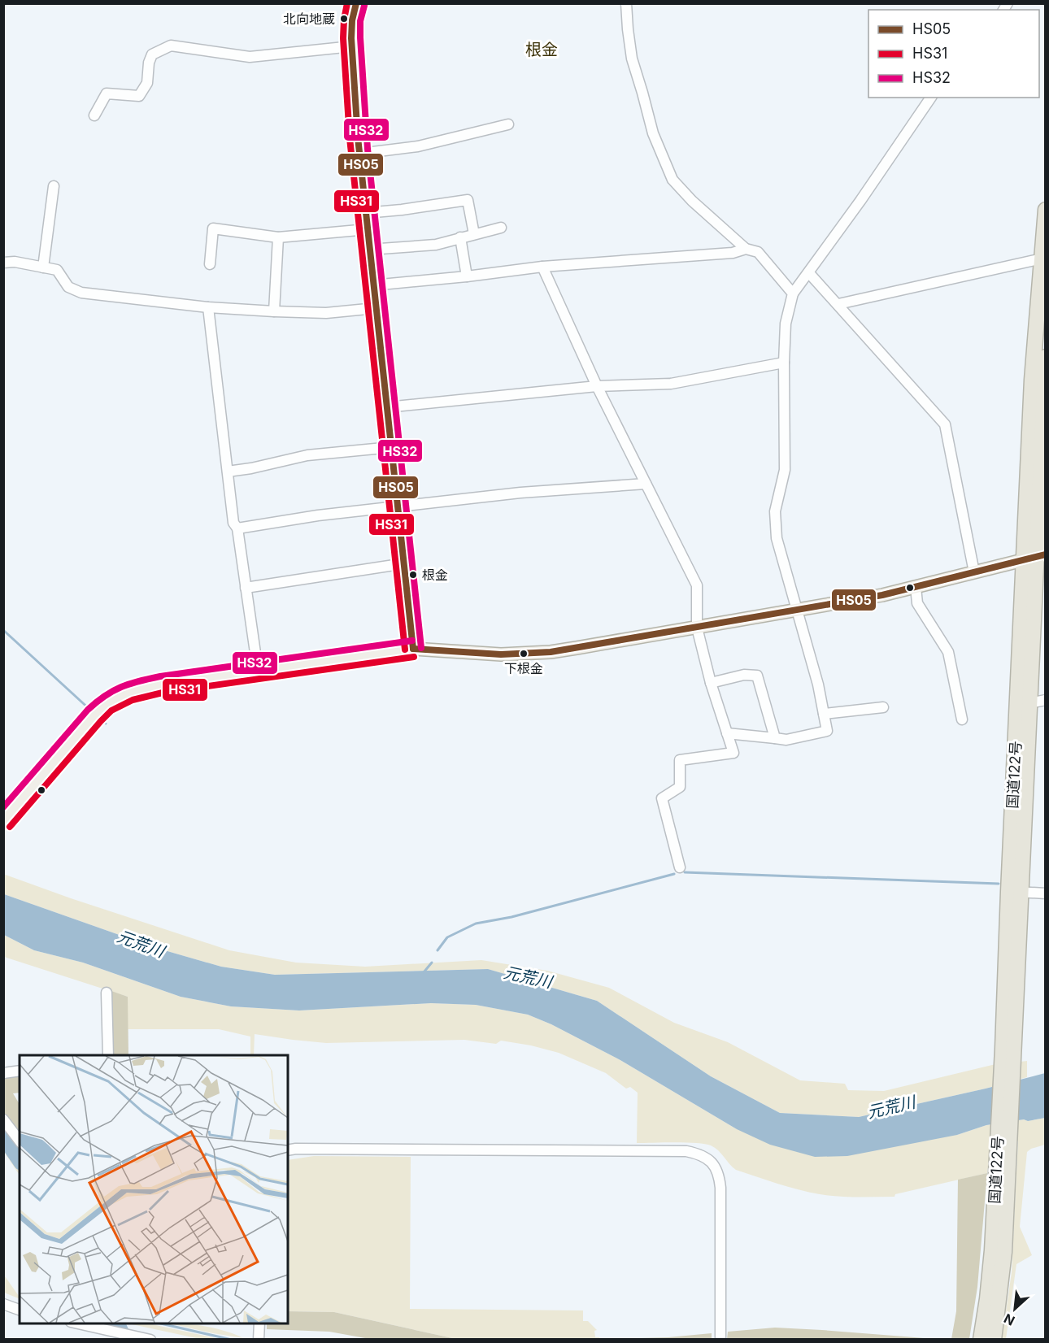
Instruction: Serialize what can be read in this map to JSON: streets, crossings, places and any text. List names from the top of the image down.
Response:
{
  "streets": {
    "highway": ["国道122号"]
  },
  "districts": ["根金"],
  "water": ["元荒川"],
  "places": ["北向地蔵", "根金", "下根金"],
  "lines": ["transit line HS05", "transit line HS31", "transit line HS32"],
  "legend": ["HS05", "HS31", "HS32"],
  "north": "bottom left"
}
